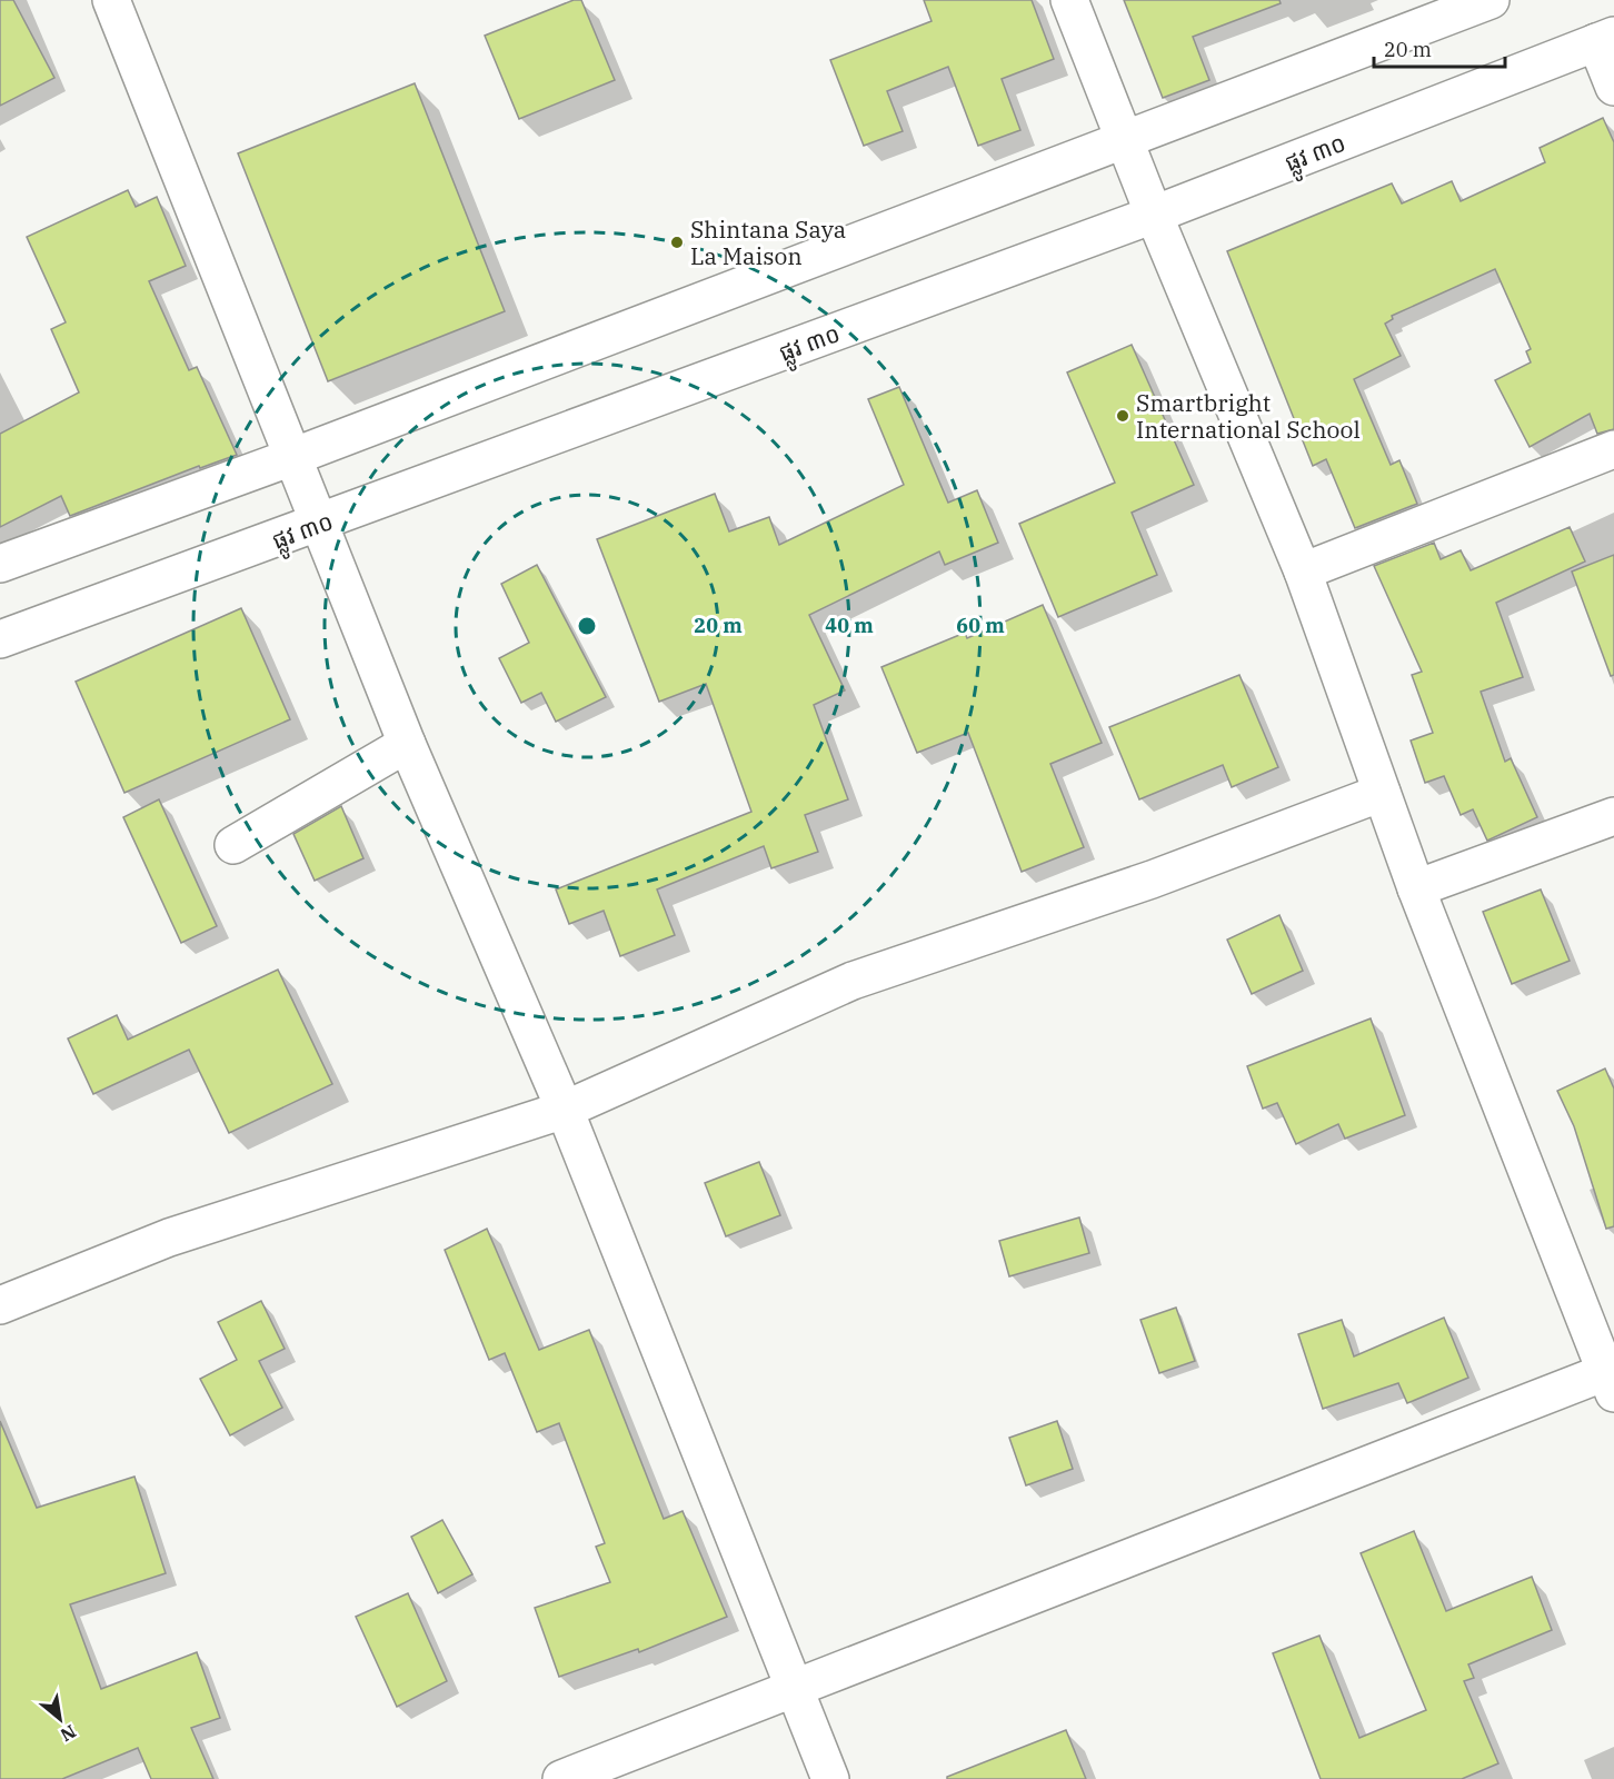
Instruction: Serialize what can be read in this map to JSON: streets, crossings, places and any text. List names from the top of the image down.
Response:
{
  "streets": {
    "street": ["ផ្លូវ ៣០"]
  },
  "places": ["Shintana Saya La Maison", "Smartbright International School"],
  "scale_bar": "20 m",
  "north": "bottom right",
  "rings": ["20 m", "40 m", "60 m"]
}
